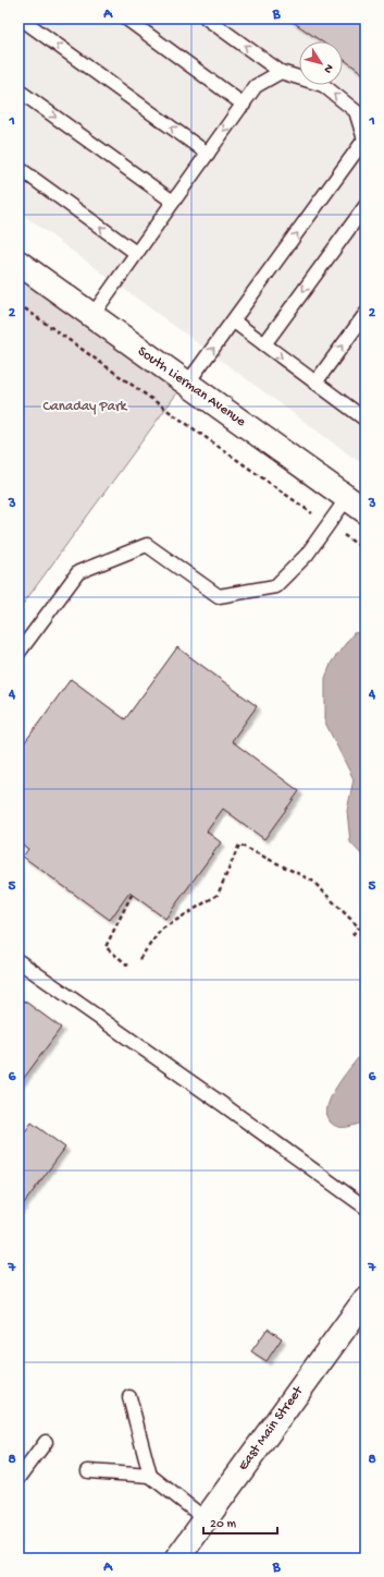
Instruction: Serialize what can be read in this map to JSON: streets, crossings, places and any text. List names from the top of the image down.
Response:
{
  "streets": {
    "street": ["South Lierman Avenue", "East Main Street"]
  },
  "parks": ["Canaday Park"],
  "scale_bar": "20 m",
  "north": "bottom right",
  "grid": {
    "columns": ["A", "B"],
    "rows": [
      "1",
      "2",
      "3",
      "4",
      "5",
      "6",
      "7",
      "8"
    ]
  }
}
